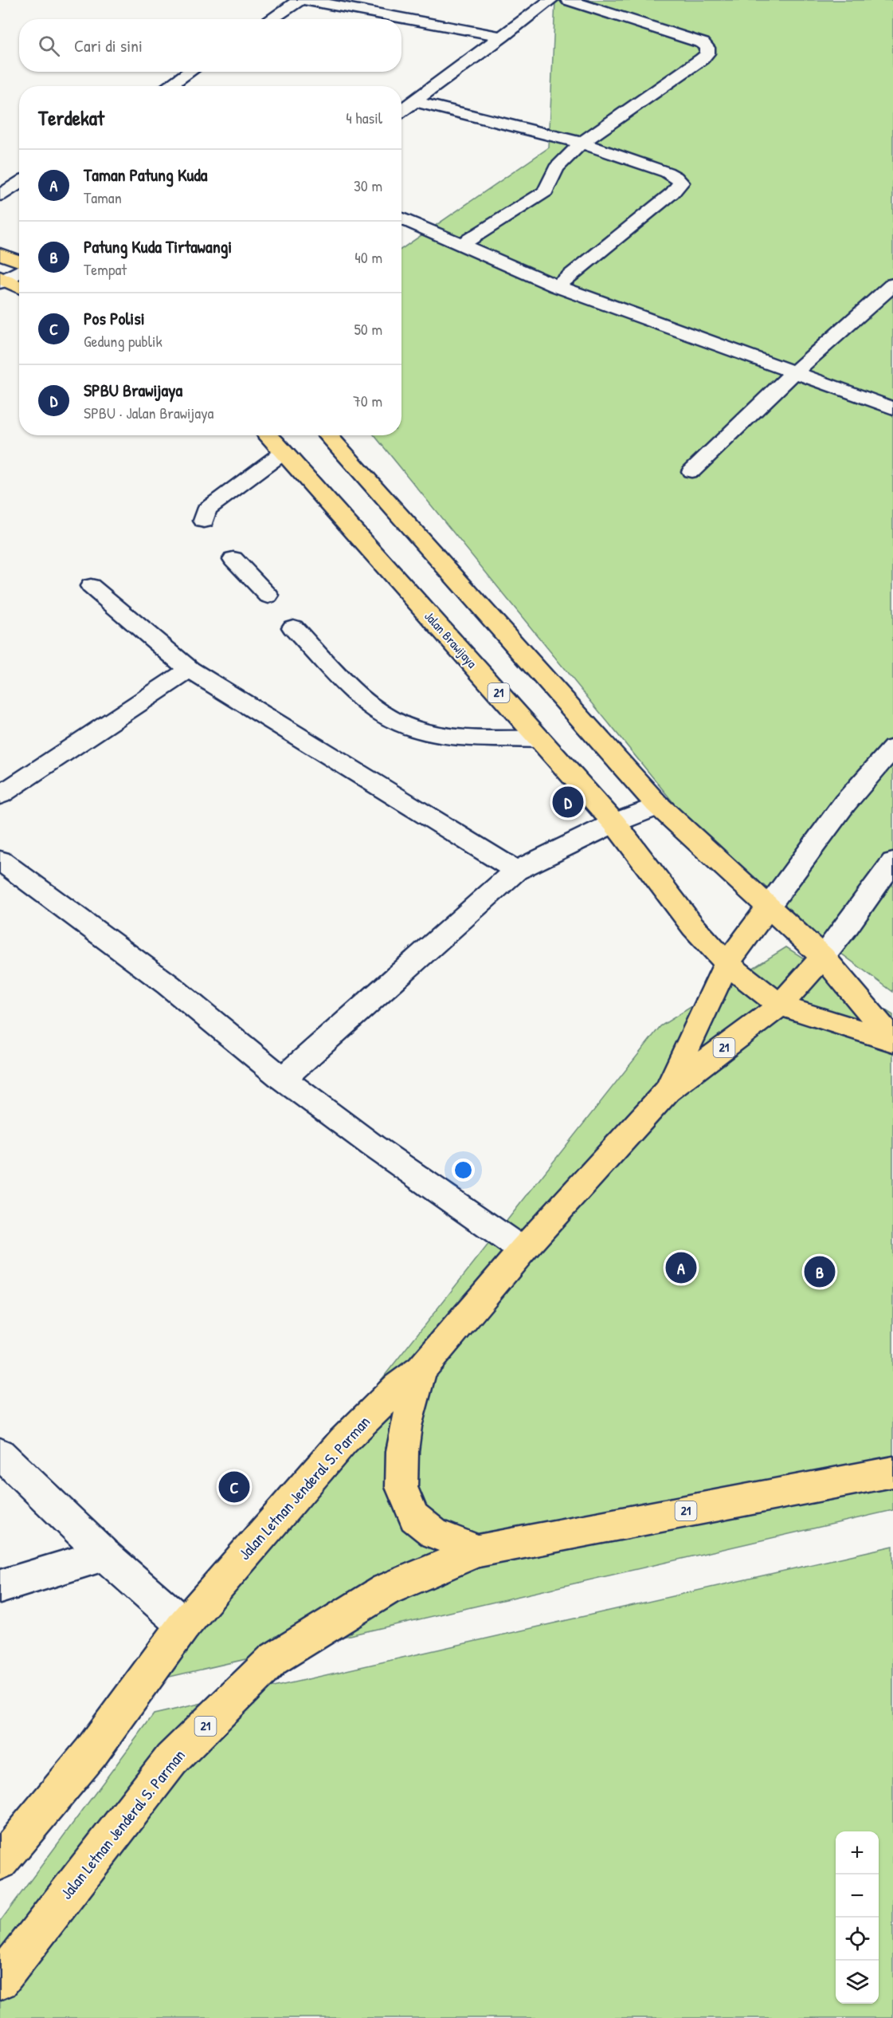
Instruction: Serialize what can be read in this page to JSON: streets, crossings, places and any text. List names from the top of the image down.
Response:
{
  "streets": {
    "highway": ["Jalan Brawijaya", "21", "Jalan Letnan Jenderal S. Parman"]
  },
  "crossings": [
    ["Jalan Brawijaya", "21"],
    ["21", "Jalan Letnan Jenderal S. Parman"]
  ],
  "page": {
    "search": "Cari di sini",
    "heading": ["Terdekat", "4 hasil"],
    "list": [
      {
        "mark": "A",
        "name": "Taman Patung Kuda",
        "note": "Taman",
        "value": "30 m"
      },
      {
        "mark": "B",
        "name": "Patung Kuda Tirtawangi",
        "note": "Tempat",
        "value": "40 m"
      },
      {
        "mark": "C",
        "name": "Pos Polisi",
        "note": "Gedung publik",
        "value": "50 m"
      },
      {
        "mark": "D",
        "name": "SPBU Brawijaya",
        "note": "SPBU · Jalan Brawijaya",
        "value": "70 m"
      }
    ],
    "pins": [
      "D",
      "A",
      "B",
      "C"
    ],
    "map_buttons": ["+", "−"]
  }
}
